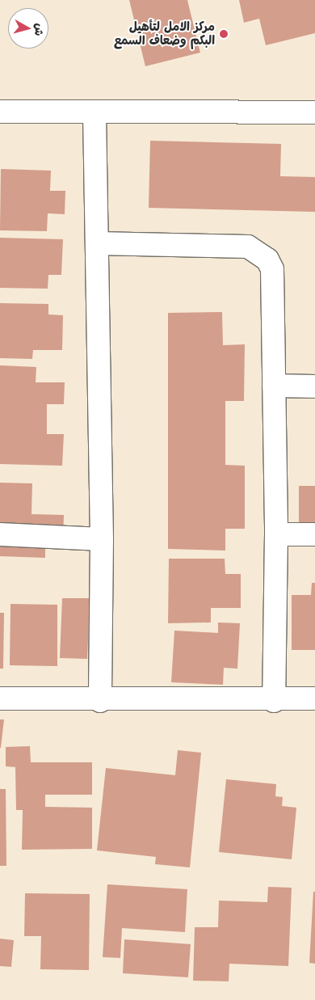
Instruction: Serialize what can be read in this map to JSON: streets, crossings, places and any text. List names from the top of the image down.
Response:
{
  "places": ["مركز الامل لتأهيل البكم وضعاف السمع"],
  "north": "right"
}
